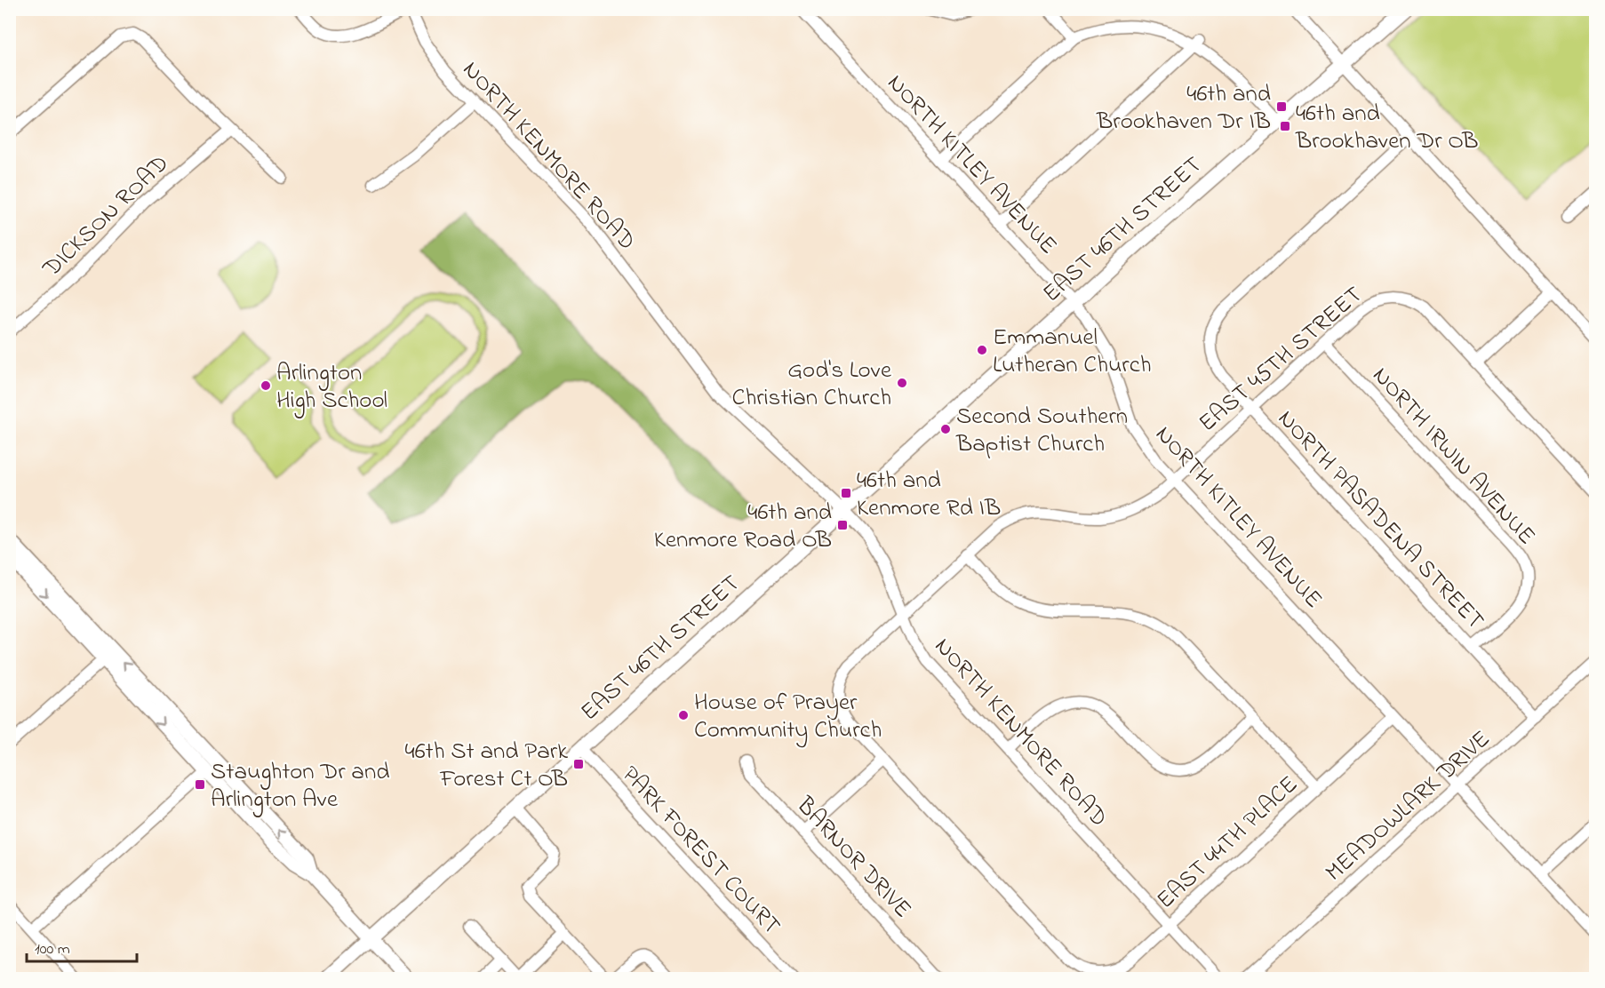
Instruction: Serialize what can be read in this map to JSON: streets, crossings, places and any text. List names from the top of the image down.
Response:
{
  "streets": {
    "main road": ["EAST 46TH STREET"],
    "street": [
      "NORTH KENMORE ROAD",
      "NORTH KITLEY AVENUE",
      "DICKSON ROAD",
      "EAST 45TH STREET",
      "NORTH IRWIN AVENUE",
      "NORTH PASADENA STREET",
      "MEADOWLARK DRIVE",
      "EAST 44TH PLACE",
      "PARK FOREST COURT",
      "BARNOR DRIVE"
    ]
  },
  "crossings": [
    ["NORTH KENMORE ROAD", "EAST 46TH STREET"],
    ["NORTH KENMORE ROAD", "EAST 45TH STREET"],
    ["NORTH KENMORE ROAD", "EAST 44TH PLACE"],
    ["NORTH KITLEY AVENUE", "EAST 46TH STREET"],
    ["NORTH KITLEY AVENUE", "EAST 45TH STREET"],
    ["NORTH KITLEY AVENUE", "MEADOWLARK DRIVE"],
    ["NORTH KITLEY AVENUE", "EAST 44TH PLACE"],
    ["EAST 46TH STREET", "PARK FOREST COURT"],
    ["EAST 45TH STREET", "NORTH IRWIN AVENUE"],
    ["EAST 45TH STREET", "NORTH PASADENA STREET"],
    ["EAST 45TH STREET", "EAST 44TH PLACE"],
    ["NORTH IRWIN AVENUE", "NORTH PASADENA STREET"],
    ["NORTH PASADENA STREET", "MEADOWLARK DRIVE"]
  ],
  "places": {
    "transit": [
      "46th and Brookhaven Dr IB",
      "46th and Brookhaven Dr OB",
      "46th and Kenmore Rd IB",
      "46th and Kenmore Road OB",
      "46th St and Park Forest Ct OB",
      "Staughton Dr and Arlington Ave"
    ],
    "other": [
      "Emmanuel Lutheran Church",
      "God's Love Christian Church",
      "Arlington High School",
      "Second Southern Baptist Church",
      "House of Prayer Community Church"
    ]
  },
  "scale_bar": "100 m"
}
